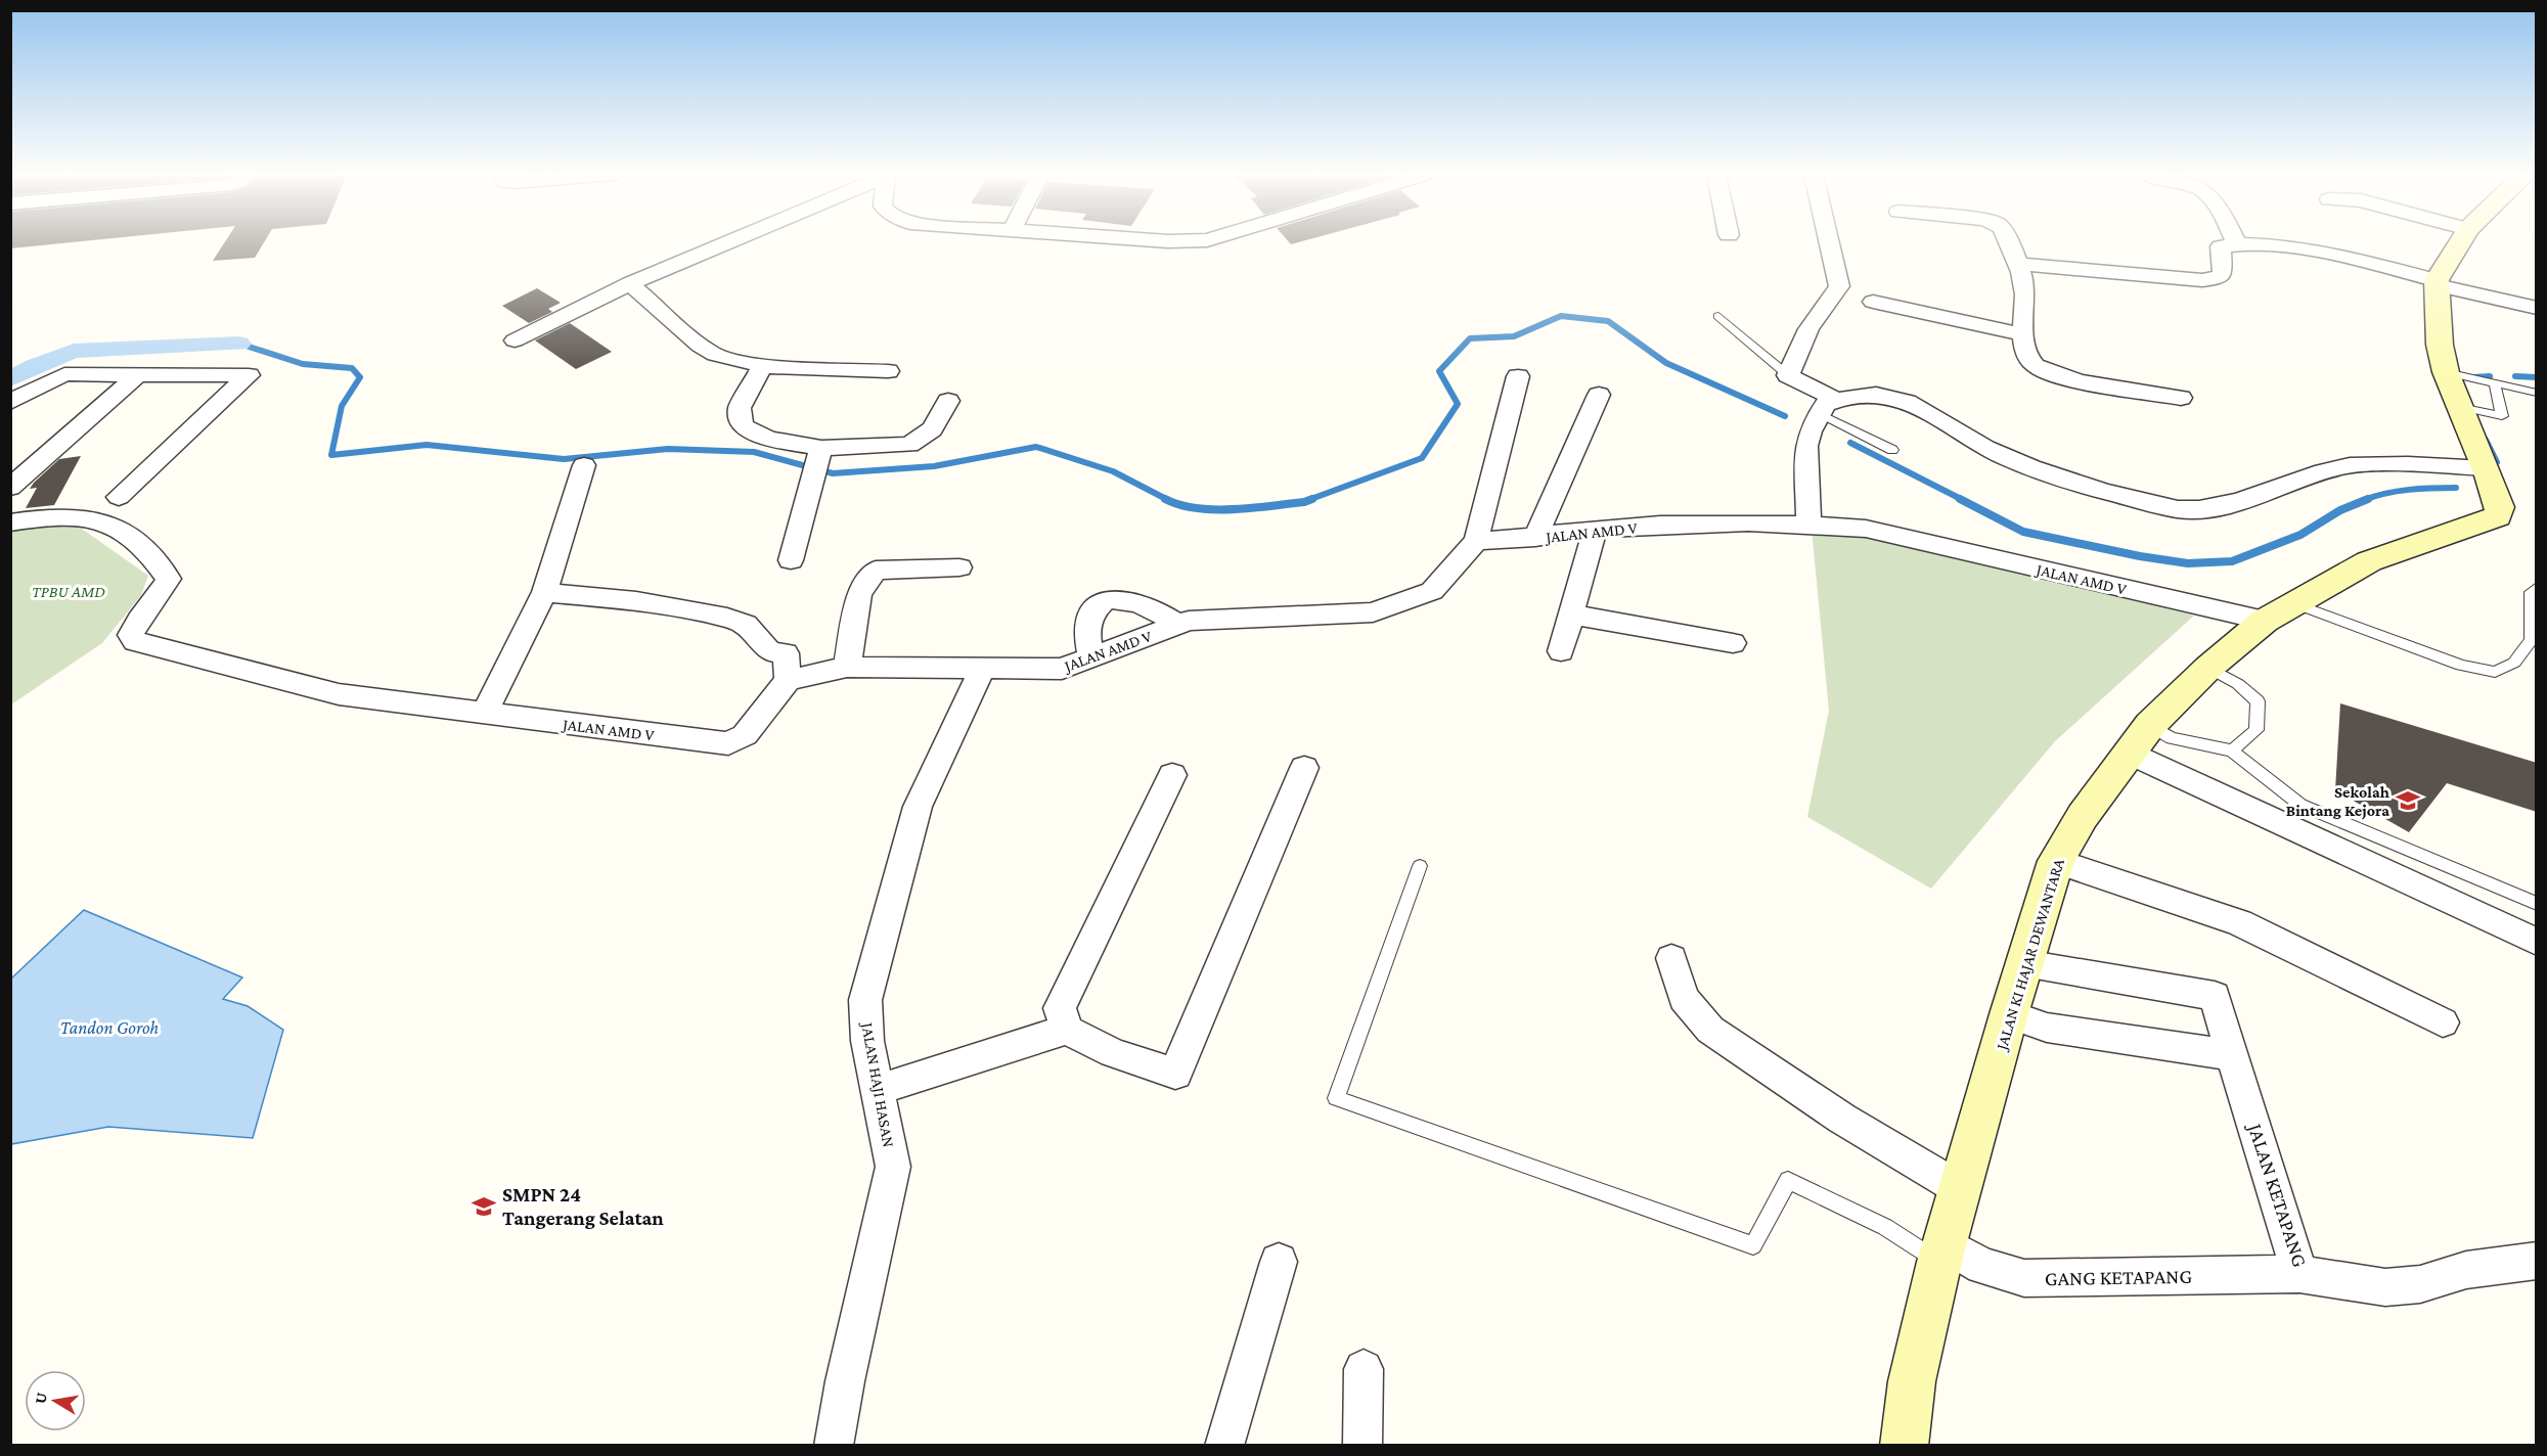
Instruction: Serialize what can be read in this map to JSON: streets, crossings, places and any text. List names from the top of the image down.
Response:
{
  "streets": {
    "main road": ["JALAN KI HAJAR DEWANTARA"],
    "street": [
      "JALAN AMD V",
      "JALAN HAJI HASAN",
      "JALAN KETAPANG",
      "GANG KETAPANG"
    ]
  },
  "crossings": [
    ["JALAN AMD V", "JALAN KI HAJAR DEWANTARA"],
    ["JALAN AMD V", "JALAN HAJI HASAN"],
    ["JALAN KI HAJAR DEWANTARA", "JALAN KETAPANG"],
    ["JALAN KI HAJAR DEWANTARA", "GANG KETAPANG"],
    ["JALAN KETAPANG", "GANG KETAPANG"]
  ],
  "water": ["Tandon Goroh"],
  "parks": ["TPBU AMD"],
  "places": {
    "school or university": ["Sekolah Bintang Kejora", "SMPN 24 Tangerang Selatan"]
  },
  "north": "left"
}
